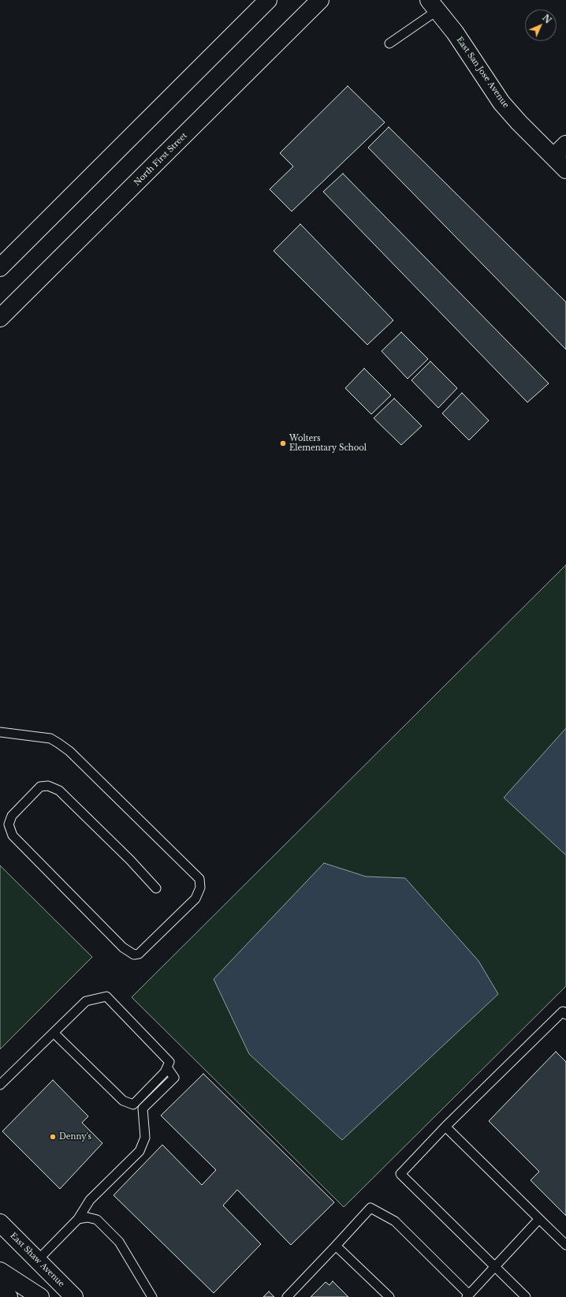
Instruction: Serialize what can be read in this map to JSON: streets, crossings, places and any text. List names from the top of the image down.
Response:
{
  "streets": {
    "main road": ["East San Jose Avenue", "North First Street", "East Shaw Avenue"]
  },
  "places": ["Wolters Elementary School", "Denny's"],
  "north": "top right"
}
